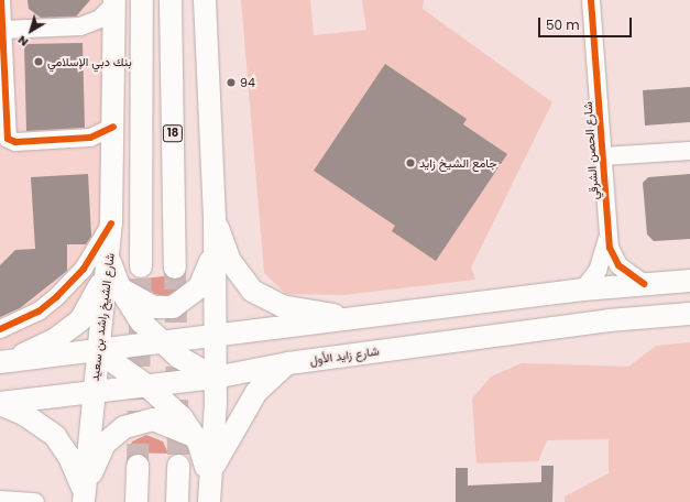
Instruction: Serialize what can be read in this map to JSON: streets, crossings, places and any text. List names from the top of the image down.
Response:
{
  "streets": {
    "main road": ["18", "شارع الشيخ راشد بن سعيد", "شارع زايد الأول"],
    "street": ["شارع الحصن الشرقي"]
  },
  "crossings": [
    ["شارع الشيخ راشد بن سعيد", "شارع زايد الأول"]
  ],
  "places": ["بنك دبي الإسلامي", "94", "جامع الشيخ زايد"],
  "scale_bar": "50 m",
  "north": "bottom left"
}
